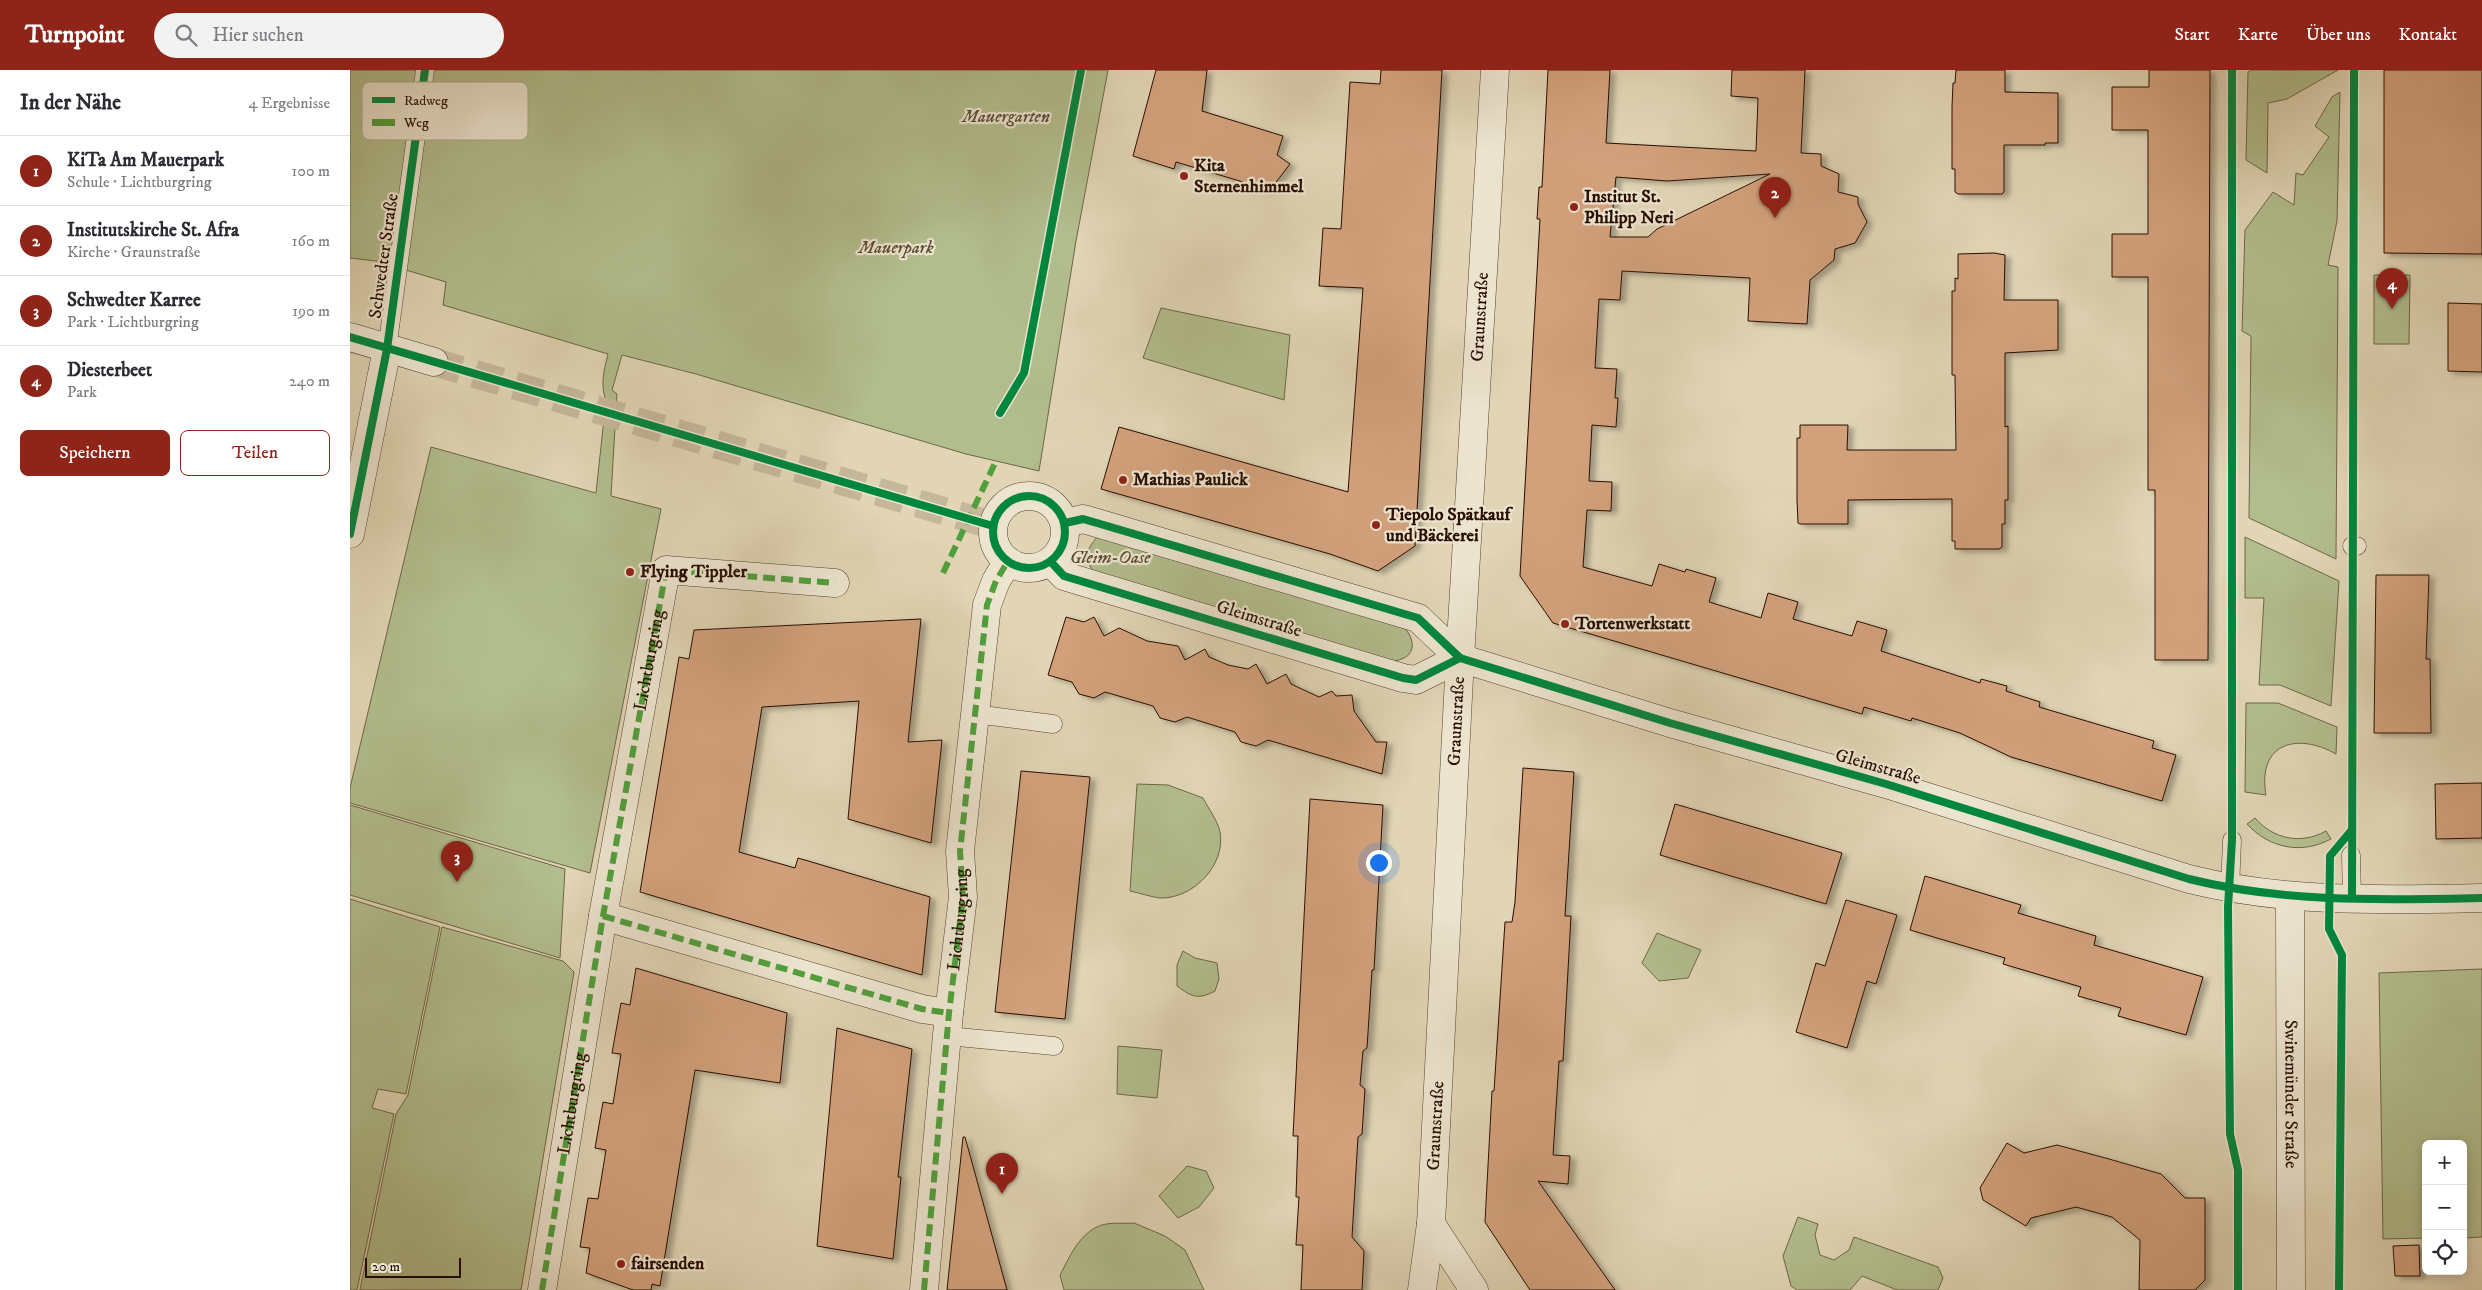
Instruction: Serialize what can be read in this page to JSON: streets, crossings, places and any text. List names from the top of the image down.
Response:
{
  "streets": {
    "street": [
      "Schwedter Straße",
      "Graunstraße",
      "Gleimstraße",
      "Lichtburgring",
      "Swinemünder Straße"
    ]
  },
  "crossings": [
    ["Graunstraße", "Gleimstraße"],
    ["Gleimstraße", "Lichtburgring"],
    ["Gleimstraße", "Swinemünder Straße"]
  ],
  "parks": ["Mauergarten", "Mauerpark", "Gleim-Oase"],
  "places": [
    "Kita Sternenhimmel",
    "Institut St. Philipp Neri",
    "Mathias Paulick",
    "Tiepolo Spätkauf und Bäckerei",
    "Flying Tippler",
    "Tortenwerkstatt",
    "fairsenden"
  ],
  "legend": ["Radweg", "Weg"],
  "scale_bar": "20 m",
  "page": {
    "header": "Turnpoint",
    "search": "Hier suchen",
    "nav": [
      "Start",
      "Karte",
      "Über uns",
      "Kontakt"
    ],
    "heading": ["In der Nähe", "4 Ergebnisse"],
    "list": [
      {
        "mark": "1",
        "name": "KiTa Am Mauerpark",
        "note": "Schule · Lichtburgring",
        "value": "100 m"
      },
      {
        "mark": "2",
        "name": "Institutskirche St. Afra",
        "note": "Kirche · Graunstraße",
        "value": "160 m"
      },
      {
        "mark": "3",
        "name": "Schwedter Karree",
        "note": "Park · Lichtburgring",
        "value": "190 m"
      },
      {
        "mark": "4",
        "name": "Diesterbeet",
        "note": "Park",
        "value": "240 m"
      }
    ],
    "pins": [
      "2",
      "4",
      "3",
      "1"
    ],
    "buttons": ["Speichern", "Teilen"],
    "map_buttons": ["+", "−"],
    "scale": "20 m"
  }
}
